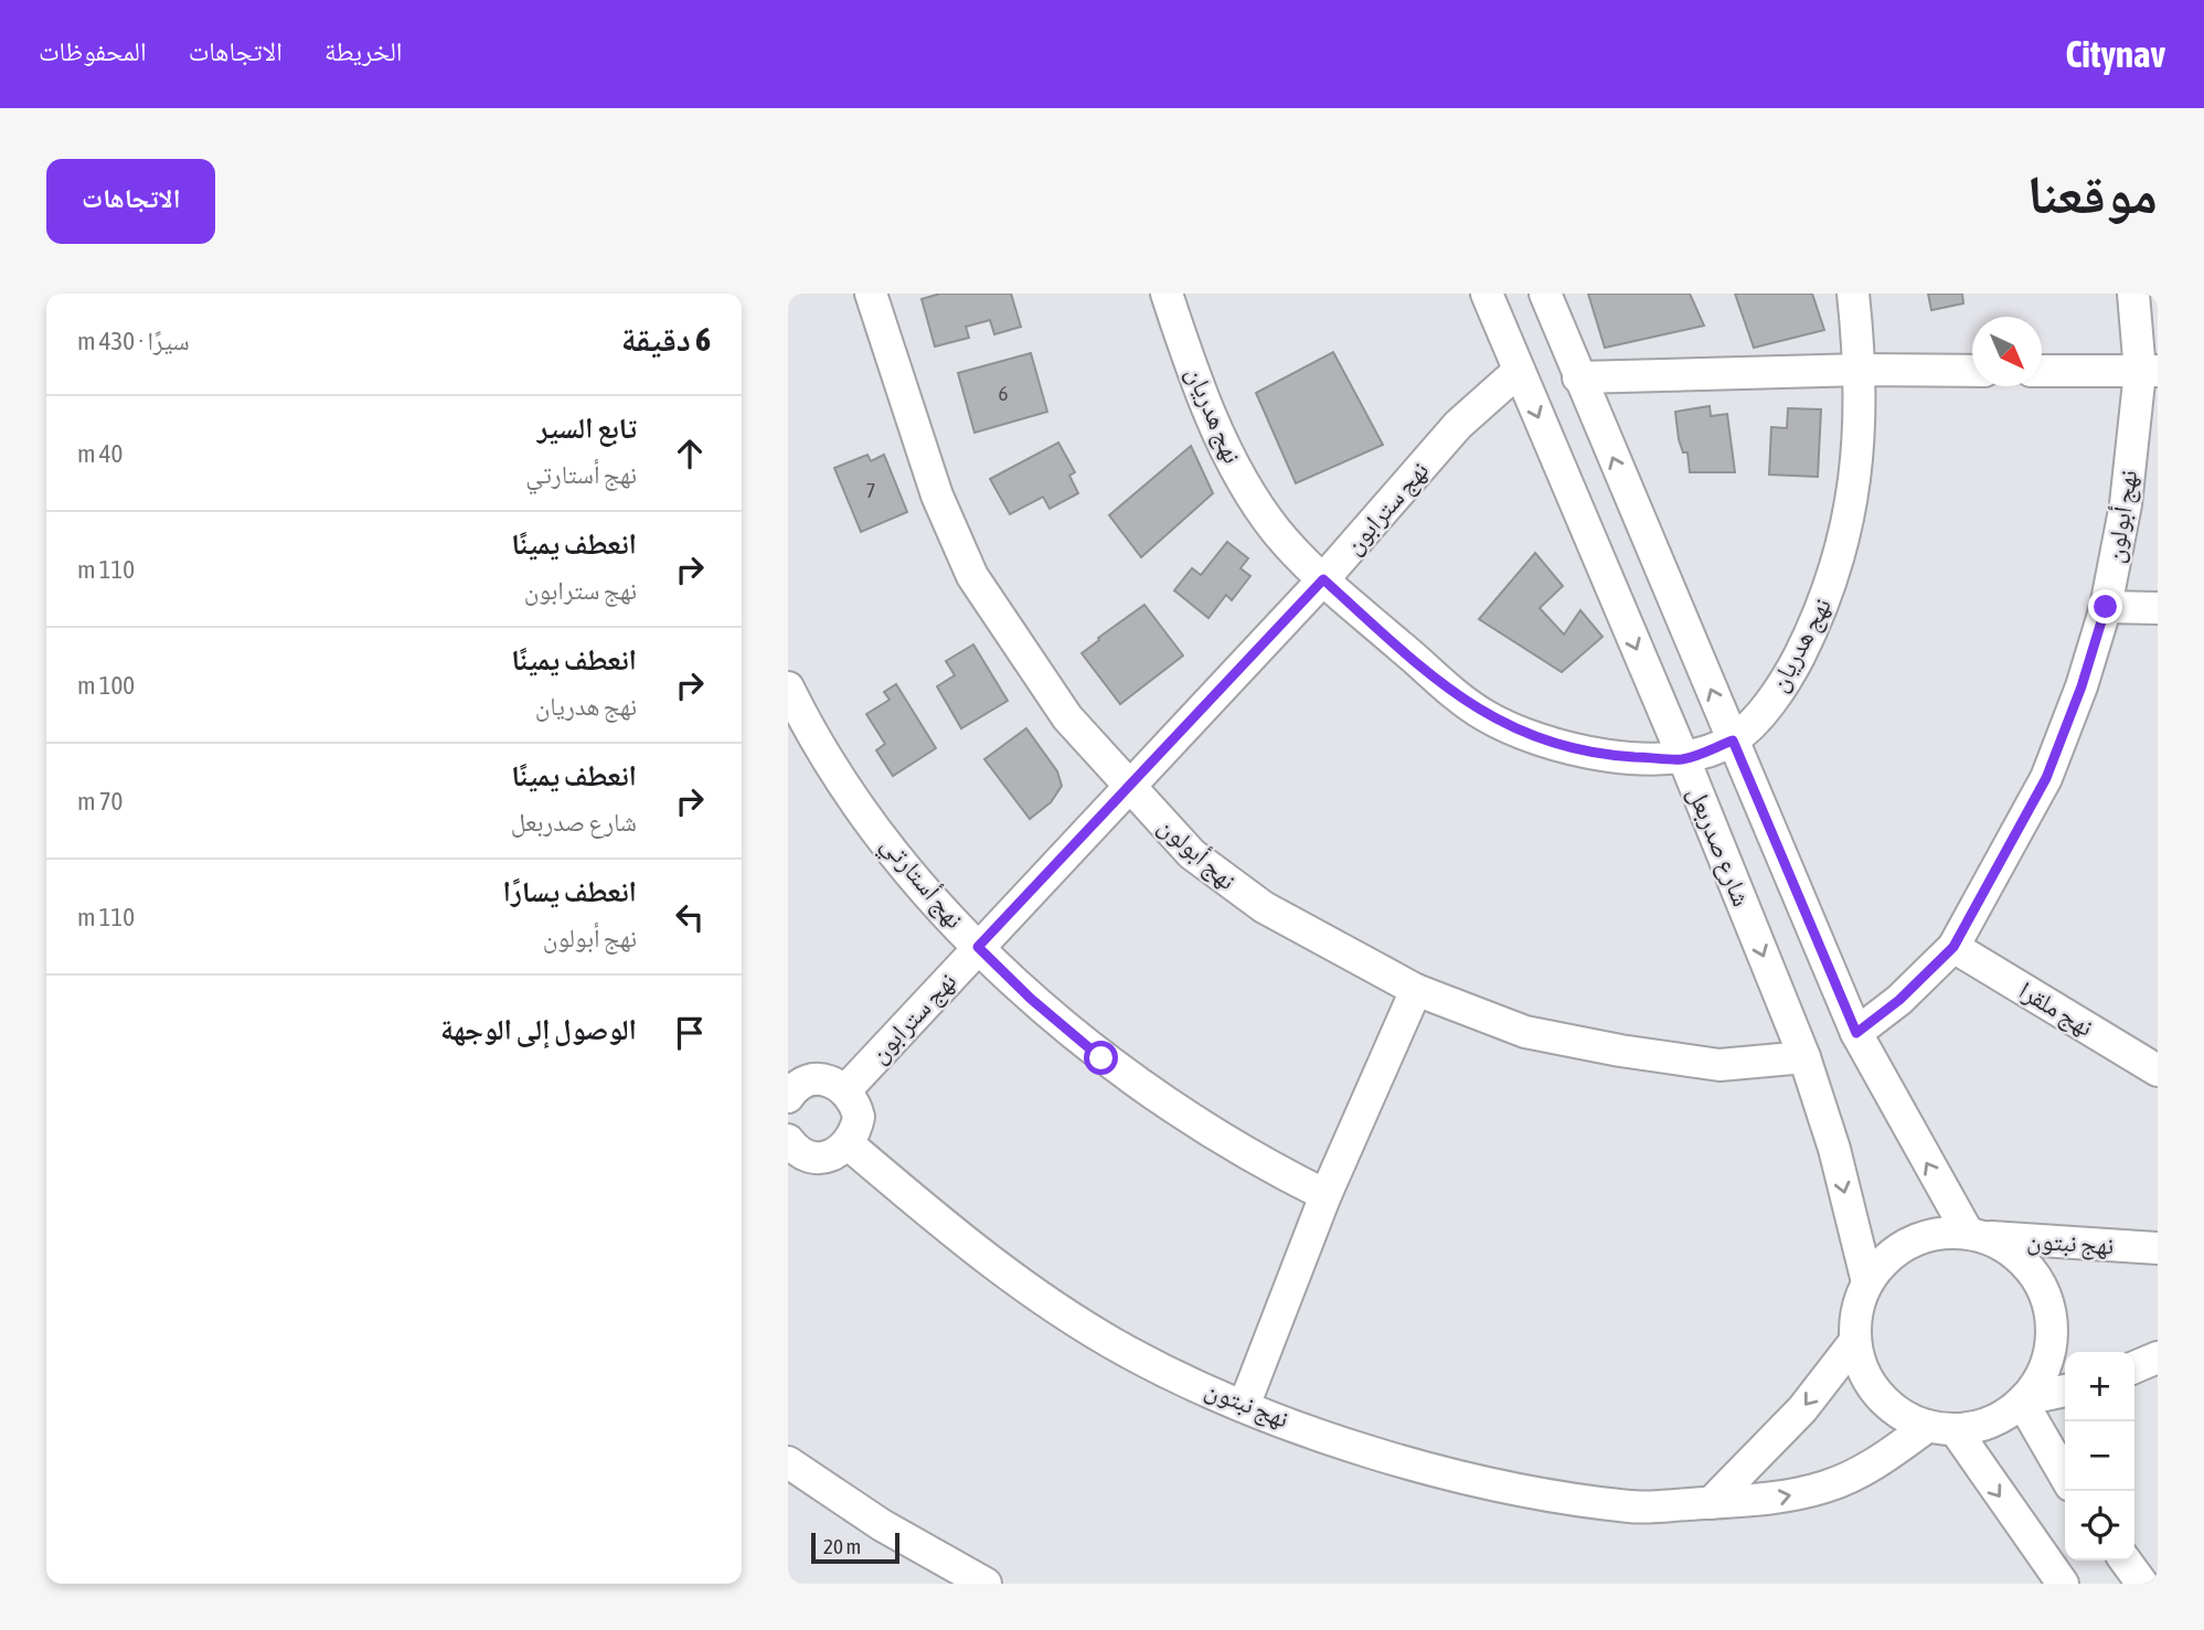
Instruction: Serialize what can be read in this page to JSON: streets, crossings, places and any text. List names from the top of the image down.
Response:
{
  "streets": {
    "street": [
      "نهج هدريان",
      "نهج سترابون",
      "نهج أبولون",
      "شارع صدربعل",
      "نهج أستارتي",
      "نهج ملقرا",
      "نهج نبتون"
    ]
  },
  "crossings": [
    ["نهج هدريان", "نهج سترابون"],
    ["نهج هدريان", "شارع صدربعل"],
    ["نهج سترابون", "نهج أبولون"],
    ["نهج سترابون", "شارع صدربعل"],
    ["نهج سترابون", "نهج أستارتي"],
    ["نهج أبولون", "شارع صدربعل"],
    ["نهج أبولون", "نهج ملقرا"],
    ["شارع صدربعل", "نهج نبتون"]
  ],
  "house_numbers": ["6", "7"],
  "scale_bar": "20 m",
  "north": "bottom right",
  "page": {
    "header": "Citynav",
    "nav": ["الخريطة", "الاتجاهات", "المحفوظات"],
    "title": "موقعنا",
    "buttons": "الاتجاهات",
    "heading": ["6 دقيقة", "سيرًا · 430 m"],
    "list": [
      ["تابع السير", "نهج أستارتي", "40 m"],
      ["انعطف يمينًا", "نهج سترابون", "110 m"],
      ["انعطف يمينًا", "نهج هدريان", "100 m"],
      ["انعطف يمينًا", "شارع صدربعل", "70 m"],
      ["انعطف يسارًا", "نهج أبولون", "110 m"],
      "الوصول إلى الوجهة"
    ],
    "map_buttons": ["+", "−"],
    "scale": "20 m"
  }
}
